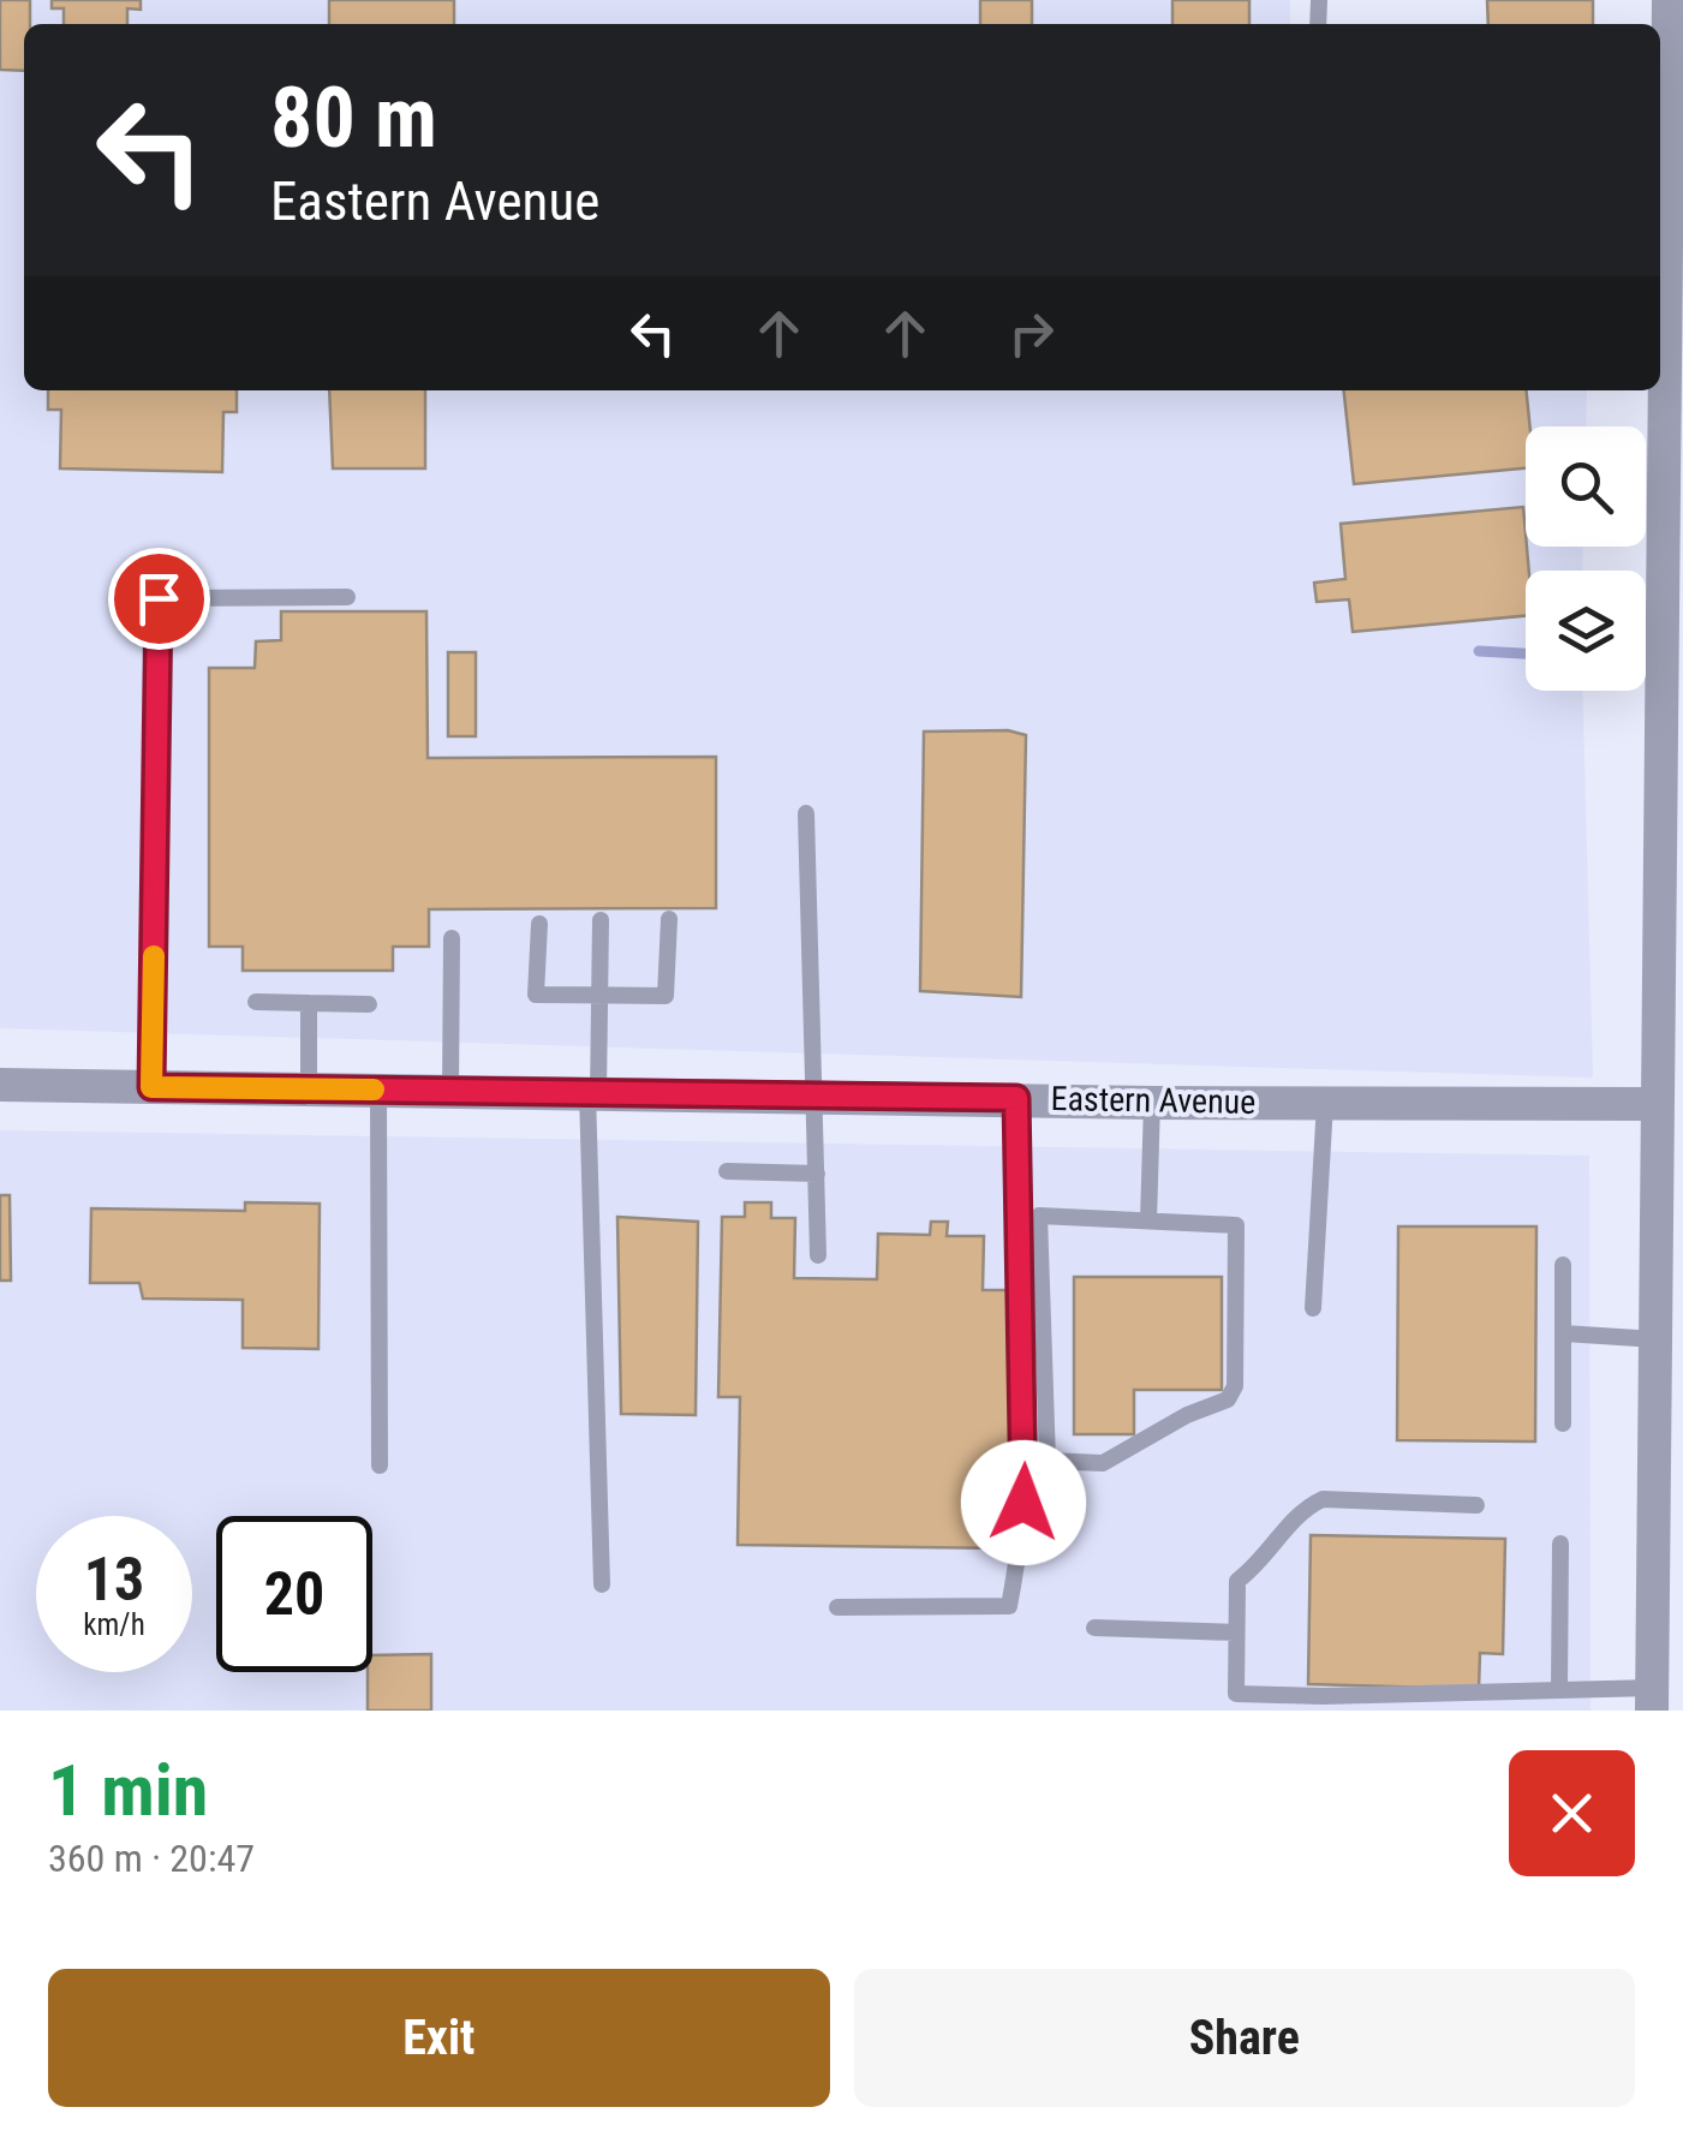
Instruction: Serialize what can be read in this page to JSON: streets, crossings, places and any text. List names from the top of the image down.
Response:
{
  "streets": {
    "street": ["Eastern Avenue"]
  },
  "page": {
    "turn": ["80 m", "Eastern Avenue"],
    "speed": "13 km/h",
    "limit": "20",
    "heading": ["1 min", "360 m · 20:47"],
    "buttons": ["Exit", "Share"]
  }
}
